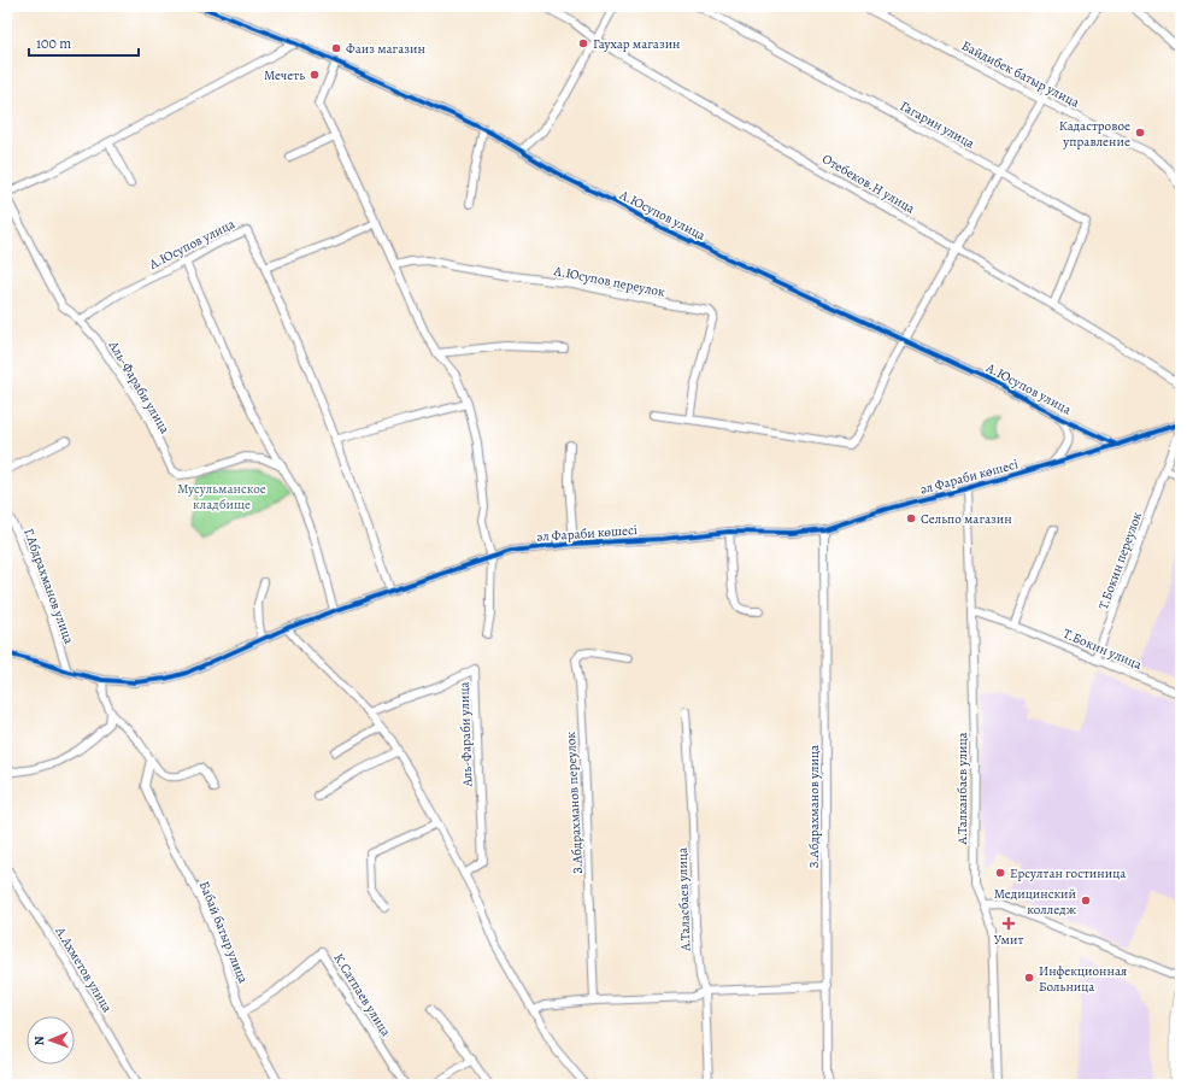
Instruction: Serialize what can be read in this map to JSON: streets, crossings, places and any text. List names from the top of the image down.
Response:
{
  "streets": {
    "street": [
      "Байдибек батыр улица",
      "Гагарин улица",
      "Отебеков.Н улица",
      "А.Юсупов улица",
      "А.Юсупов переулок",
      "Аль-Фараби улица",
      "әл Фараби көшесі",
      "Т.Бокин переулок",
      "Г.Абдрахманов улица",
      "Т.Бокин улица",
      "А.Талканбаев улица",
      "З.Абдрахманов переулок",
      "З.Абдрахманов улица",
      "А.Таласбаев улица",
      "Бабай батыр улица",
      "А.Ахметов улица",
      "К.Сатпаев улица"
    ]
  },
  "crossings": [
    ["Гагарин улица", "Отебеков.Н улица"],
    ["А.Юсупов улица", "Аль-Фараби улица"],
    ["А.Юсупов улица", "әл Фараби көшесі"],
    ["әл Фараби көшесі", "Г.Абдрахманов улица"],
    ["әл Фараби көшесі", "А.Талканбаев улица"],
    ["әл Фараби көшесі", "З.Абдрахманов улица"],
    ["Т.Бокин переулок", "Т.Бокин улица"],
    ["Т.Бокин улица", "А.Талканбаев улица"],
    ["Бабай батыр улица", "К.Сатпаев улица"]
  ],
  "parks": ["Мусульманское кладбище"],
  "places": {
    "other": [
      "Гаухар магазин",
      "Фаиз магазин",
      "Мечеть",
      "Кадастровое управление",
      "Сельпо магазин",
      "Ерсултан гостиница",
      "Медицинский колледж",
      "Инфекционная Больница"
    ],
    "health": ["Умит"]
  },
  "scale_bar": "100 m",
  "north": "left"
}
